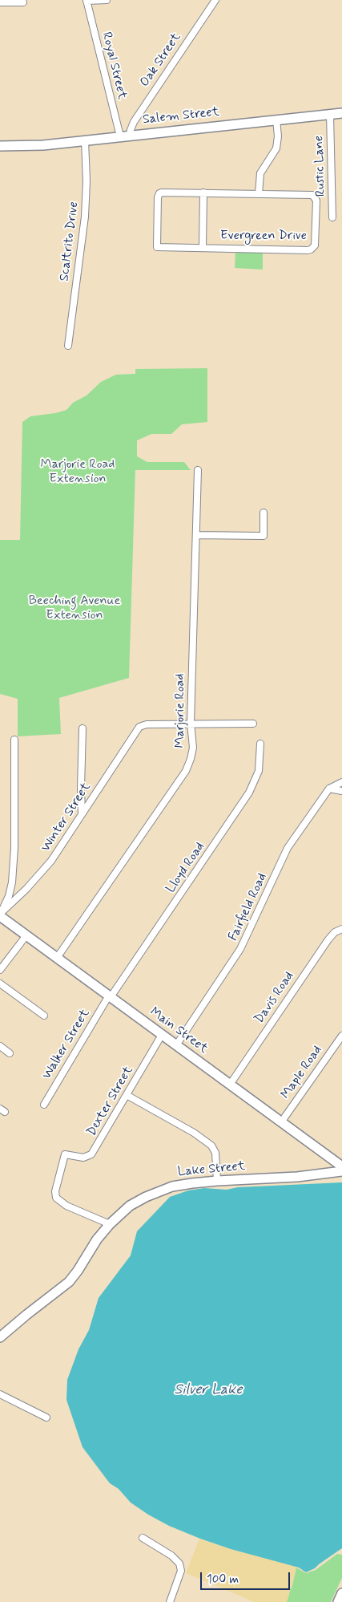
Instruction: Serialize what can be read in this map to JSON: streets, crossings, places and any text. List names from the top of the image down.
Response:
{
  "streets": {
    "street": [
      "Oak Street",
      "Royal Street",
      "Salem Street",
      "Rustic Lane",
      "Evergreen Drive",
      "Scaltrito Drive",
      "Marjorie Road",
      "Winter Street",
      "Lloyd Road",
      "Fairfield Road",
      "Davis Road",
      "Main Street",
      "Walker Street",
      "Maple Road",
      "Dexter Street",
      "Lake Street"
    ]
  },
  "crossings": [
    ["Oak Street", "Salem Street"],
    ["Royal Street", "Salem Street"],
    ["Salem Street", "Rustic Lane"],
    ["Salem Street", "Scaltrito Drive"],
    ["Marjorie Road", "Winter Street"],
    ["Marjorie Road", "Main Street"],
    ["Winter Street", "Main Street"],
    ["Lloyd Road", "Main Street"],
    ["Lloyd Road", "Walker Street"],
    ["Fairfield Road", "Main Street"],
    ["Davis Road", "Main Street"],
    ["Main Street", "Walker Street"],
    ["Main Street", "Maple Road"],
    ["Main Street", "Dexter Street"],
    ["Dexter Street", "Lake Street"]
  ],
  "water": ["Silver Lake"],
  "parks": ["Marjorie Road Extension", "Beeching Avenue Extension"],
  "scale_bar": "100 m"
}
